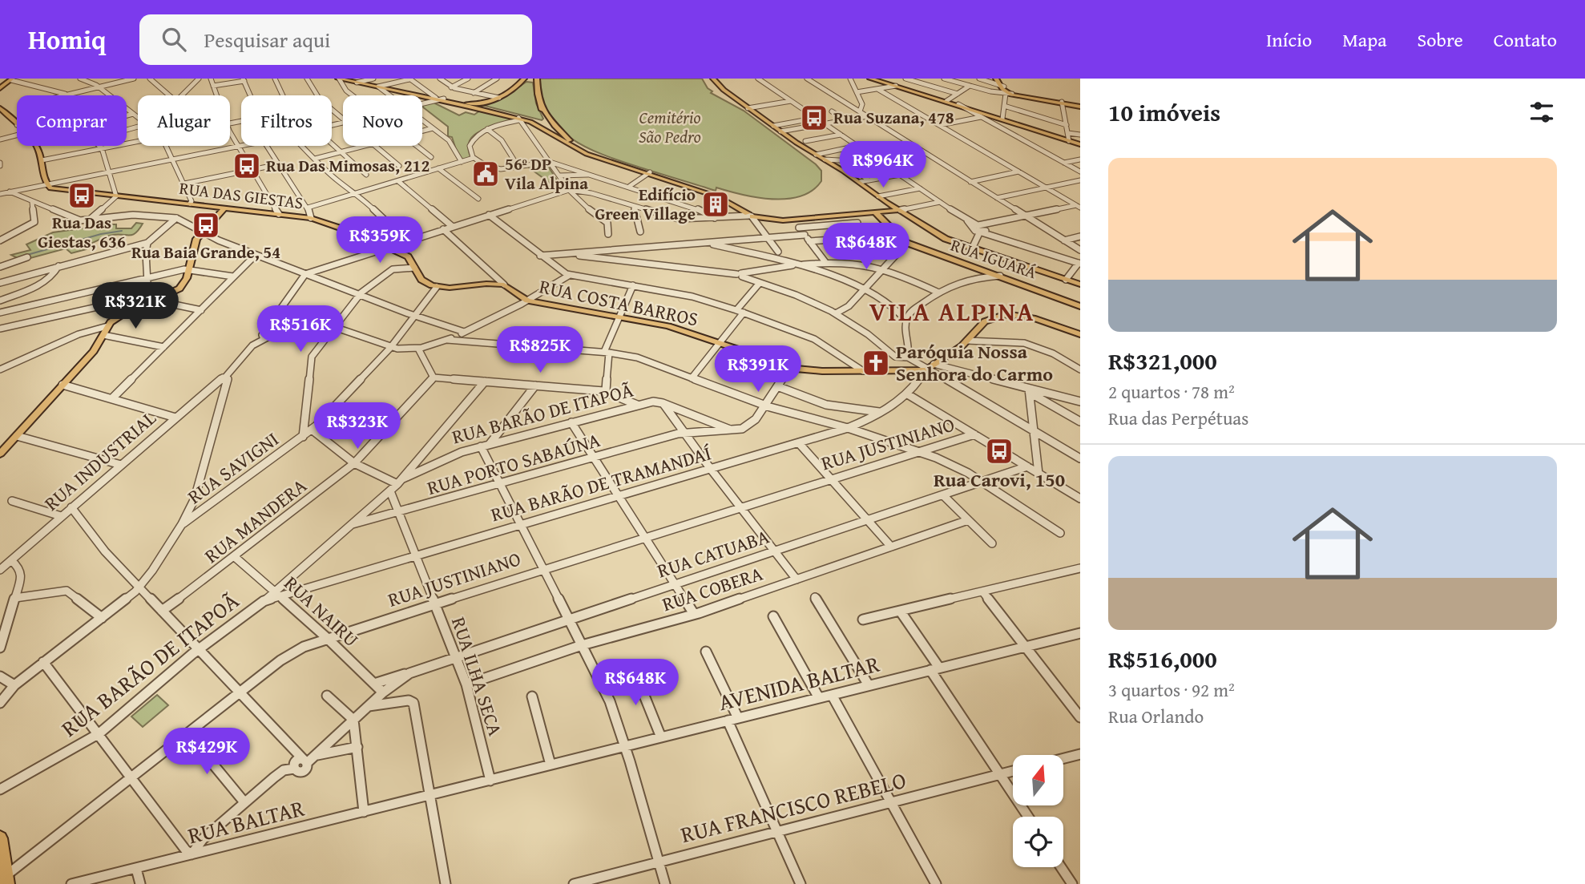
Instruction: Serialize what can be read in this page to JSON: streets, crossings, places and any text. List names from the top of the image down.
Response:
{
  "streets": {
    "main road": ["RUA DAS GIESTAS", "RUA IGUARÁ", "RUA COSTA BARROS"],
    "street": [
      "RUA BARÃO DE ITAPOÃ",
      "RUA JUSTINIANO",
      "RUA INDUSTRIAL",
      "RUA PORTO SABAÚNA",
      "RUA SAVIGNI",
      "RUA BARÃO DE TRAMANDAÍ",
      "RUA MANDERA",
      "RUA CATUABA",
      "RUA COBERA",
      "RUA NAIRU",
      "RUA ILHA SECA",
      "AVENIDA BALTAR",
      "RUA FRANCISCO REBELO",
      "RUA BALTAR"
    ]
  },
  "crossings": [
    ["RUA DAS GIESTAS", "RUA SAVIGNI"],
    ["RUA COSTA BARROS", "RUA BARÃO DE TRAMANDAÍ"],
    ["RUA BARÃO DE ITAPOÃ", "RUA PORTO SABAÚNA"],
    ["RUA BARÃO DE ITAPOÃ", "RUA BARÃO DE TRAMANDAÍ"],
    ["RUA BARÃO DE ITAPOÃ", "RUA NAIRU"],
    ["RUA BARÃO DE ITAPOÃ", "RUA ILHA SECA"],
    ["RUA JUSTINIANO", "RUA NAIRU"],
    ["RUA JUSTINIANO", "RUA ILHA SECA"],
    ["RUA PORTO SABAÚNA", "RUA ILHA SECA"],
    ["RUA BARÃO DE TRAMANDAÍ", "RUA NAIRU"],
    ["RUA BARÃO DE TRAMANDAÍ", "RUA ILHA SECA"],
    ["RUA MANDERA", "RUA NAIRU"],
    ["RUA CATUABA", "RUA NAIRU"],
    ["RUA CATUABA", "RUA ILHA SECA"],
    ["RUA CATUABA", "RUA BALTAR"],
    ["RUA COBERA", "RUA ILHA SECA"],
    ["RUA ILHA SECA", "AVENIDA BALTAR"],
    ["AVENIDA BALTAR", "RUA BALTAR"]
  ],
  "districts": ["VILA ALPINA"],
  "parks": ["Cemitério São Pedro"],
  "places": {
    "bus stop": [
      "Rua Suzana, 478",
      "Rua Das Mimosas, 212",
      "Rua Das Giestas, 636",
      "Rua Baia Grande, 54",
      "Rua Carovi, 150"
    ],
    "public building": ["56º DP Vila Alpina"],
    "building": ["Edifício Green Village"],
    "church": ["Paróquia Nossa Senhora do Carmo"]
  },
  "north": "top",
  "page": {
    "header": "Homiq",
    "search": "Pesquisar aqui",
    "nav": [
      "Início",
      "Mapa",
      "Sobre",
      "Contato"
    ],
    "heading": "10 imóveis",
    "chip": [
      "Comprar",
      "Alugar",
      "Filtros",
      "Novo"
    ],
    "price": [
      "R$964K",
      "R$359K",
      "R$648K",
      "R$321K",
      "R$516K",
      "R$825K",
      "R$391K",
      "R$323K",
      "R$648K",
      "R$429K"
    ],
    "list": [
      {
        "name": "R$321,000",
        "note": "2 quartos · 78 m² · Rua das Perpétuas"
      },
      {
        "name": "R$516,000",
        "note": "3 quartos · 92 m² · Rua Orlando"
      }
    ]
  }
}
